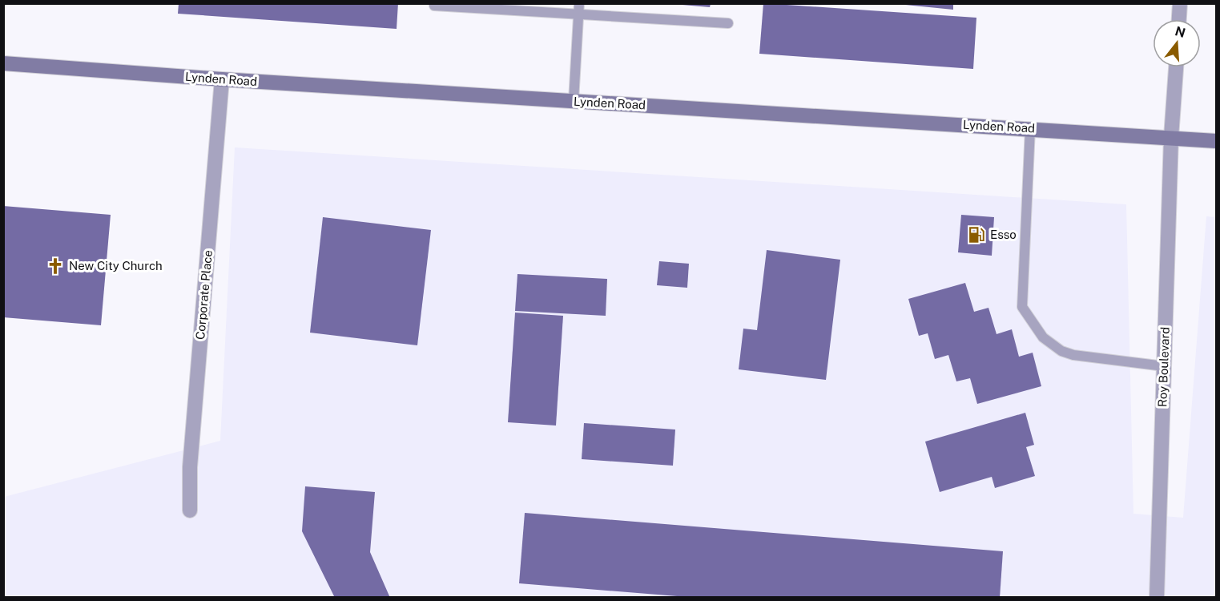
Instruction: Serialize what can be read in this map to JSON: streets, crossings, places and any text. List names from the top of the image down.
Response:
{
  "streets": {
    "main road": ["Lynden Road"],
    "street": ["Corporate Place", "Roy Boulevard"]
  },
  "crossings": [
    ["Lynden Road", "Corporate Place"],
    ["Lynden Road", "Roy Boulevard"]
  ],
  "places": {
    "fuel station": ["Esso"],
    "church": ["New City Church"]
  },
  "north": "top"
}
